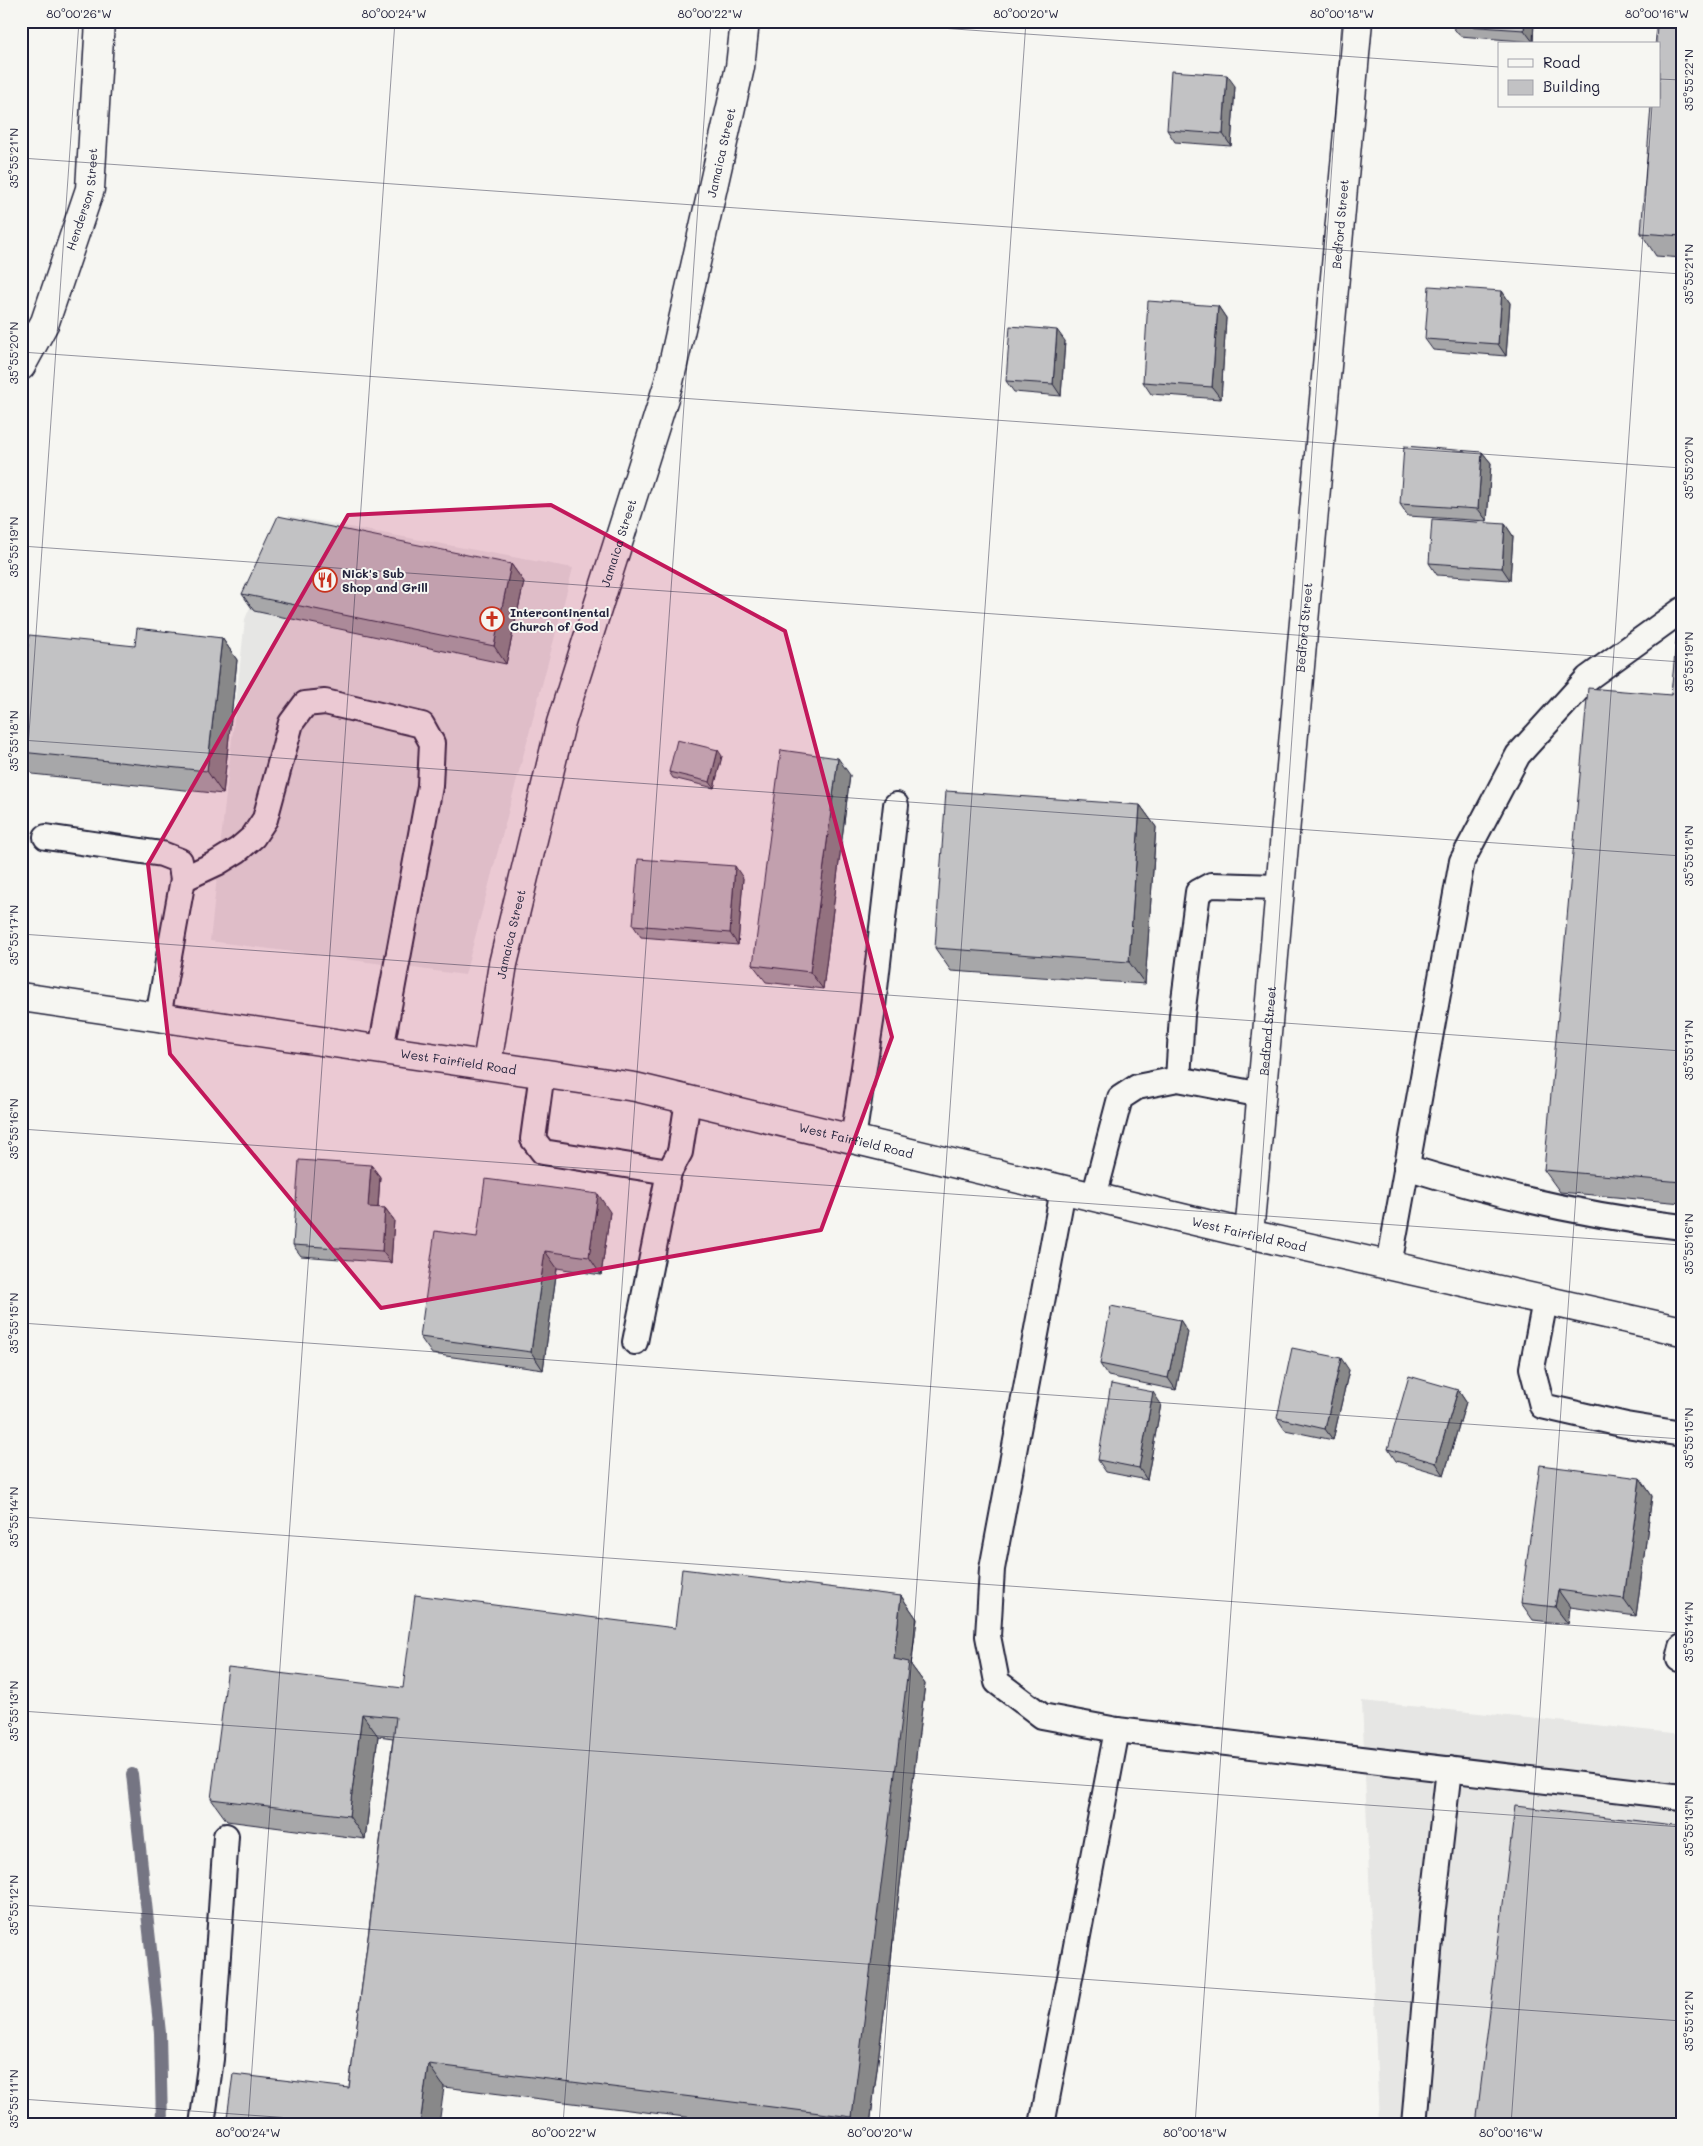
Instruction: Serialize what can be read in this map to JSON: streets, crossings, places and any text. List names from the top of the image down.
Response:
{
  "streets": {
    "street": [
      "Jamaica Street",
      "Henderson Street",
      "Bedford Street",
      "West Fairfield Road"
    ]
  },
  "crossings": [
    ["Jamaica Street", "West Fairfield Road"],
    ["Bedford Street", "West Fairfield Road"]
  ],
  "places": {
    "restaurant": ["Nick's Sub Shop and Grill"],
    "church": ["Intercontinental Church of God"]
  },
  "legend": ["Road", "Building"],
  "coordinates": [
    "80°00'26\"W",
    "80°00'24\"W",
    "80°00'22\"W",
    "80°00'20\"W",
    "80°00'18\"W",
    "80°00'16\"W",
    "35°55'22\"N",
    "35°55'21\"N",
    "35°55'20\"N",
    "35°55'19\"N",
    "35°55'18\"N",
    "35°55'17\"N",
    "35°55'16\"N",
    "35°55'15\"N",
    "35°55'14\"N",
    "35°55'13\"N",
    "35°55'12\"N",
    "35°55'11\"N"
  ]
}
